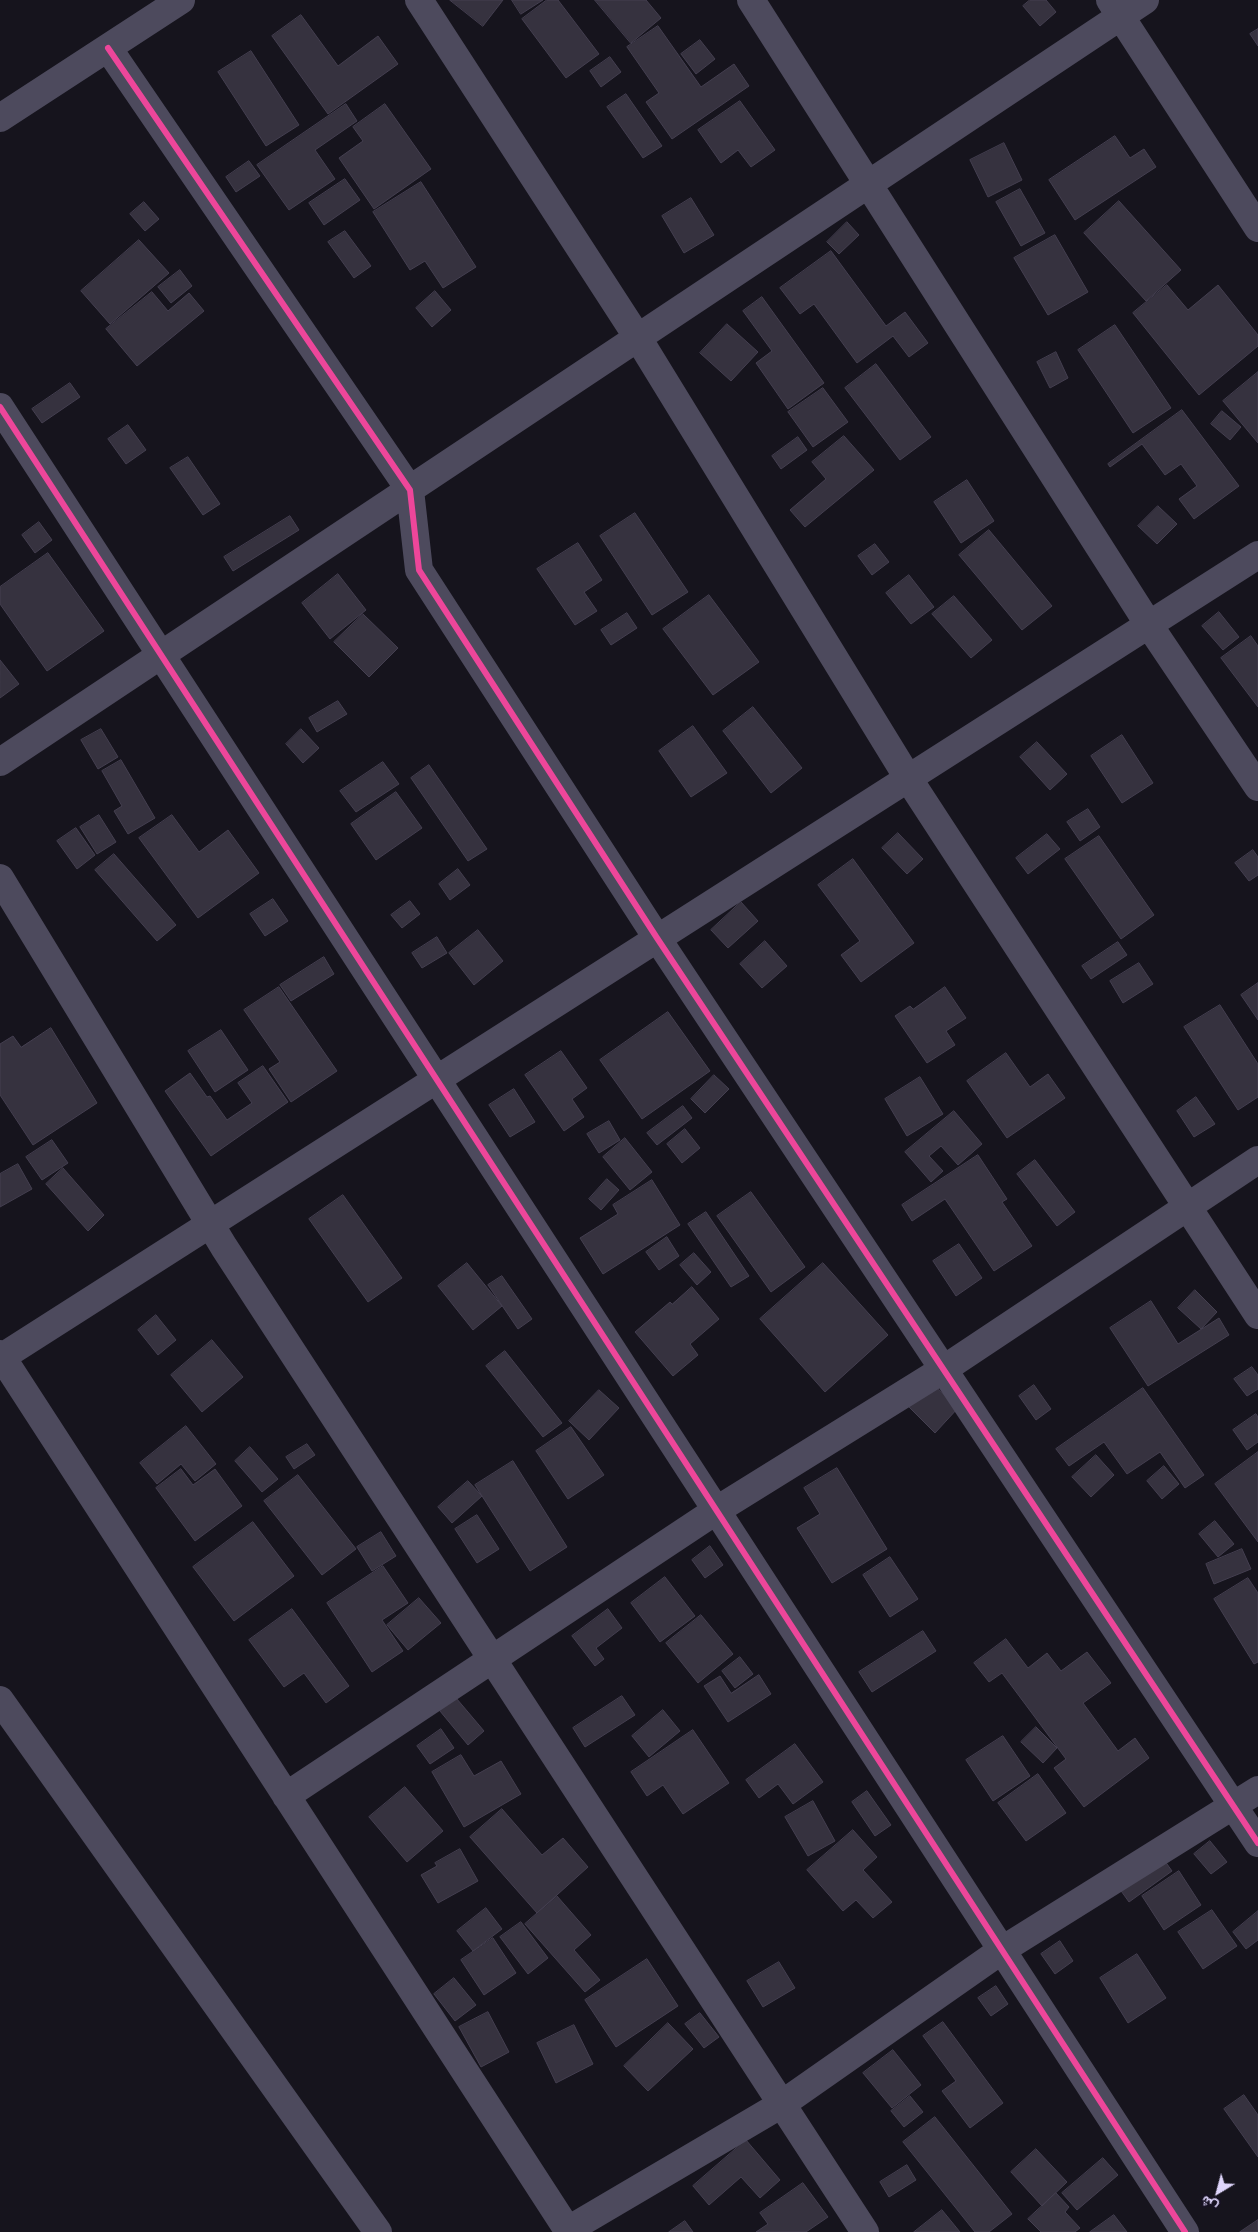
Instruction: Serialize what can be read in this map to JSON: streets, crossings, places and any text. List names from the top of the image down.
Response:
{
  "north": "bottom left"
}
